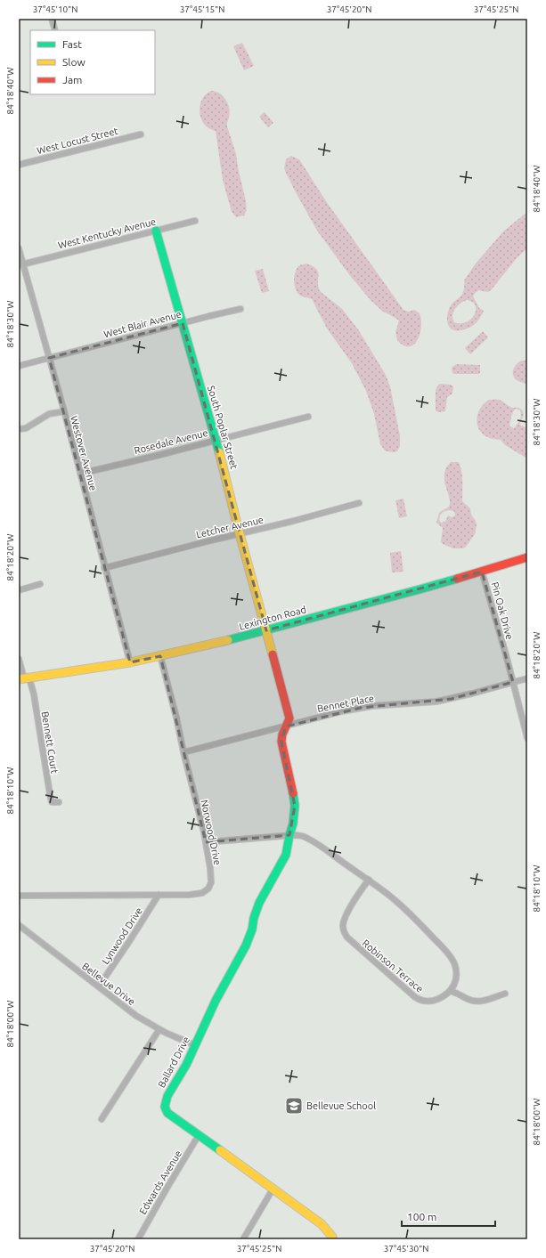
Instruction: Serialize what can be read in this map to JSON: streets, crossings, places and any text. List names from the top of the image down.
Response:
{
  "streets": {
    "street": [
      "West Locust Street",
      "West Kentucky Avenue",
      "West Blair Avenue",
      "South Poplar Street",
      "Rosedale Avenue",
      "Westover Avenue",
      "Letcher Avenue",
      "Pin Oak Drive",
      "Lexington Road",
      "Bennet Place",
      "Bennett Court",
      "Norwood Drive",
      "Lynwood Drive",
      "Robinson Terrace",
      "Bellevue Drive",
      "Ballard Drive",
      "Edwards Avenue"
    ]
  },
  "crossings": [
    ["West Kentucky Avenue", "South Poplar Street"],
    ["West Kentucky Avenue", "Westover Avenue"],
    ["West Blair Avenue", "South Poplar Street"],
    ["West Blair Avenue", "Westover Avenue"],
    ["South Poplar Street", "Rosedale Avenue"],
    ["South Poplar Street", "Letcher Avenue"],
    ["South Poplar Street", "Lexington Road"],
    ["South Poplar Street", "Bennet Place"],
    ["South Poplar Street", "Ballard Drive"],
    ["Rosedale Avenue", "Westover Avenue"],
    ["Westover Avenue", "Letcher Avenue"],
    ["Westover Avenue", "Lexington Road"],
    ["Pin Oak Drive", "Lexington Road"],
    ["Pin Oak Drive", "Bennet Place"],
    ["Lexington Road", "Bennett Court"],
    ["Lexington Road", "Norwood Drive"],
    ["Bennet Place", "Norwood Drive"],
    ["Bennet Place", "Ballard Drive"],
    ["Norwood Drive", "Lynwood Drive"],
    ["Lynwood Drive", "Bellevue Drive"],
    ["Bellevue Drive", "Ballard Drive"],
    ["Ballard Drive", "Edwards Avenue"]
  ],
  "places": {
    "school or university": ["Bellevue School"]
  },
  "legend": ["Fast", "Slow", "Jam"],
  "scale_bar": "100 m",
  "coordinates": [
    "37°45'10\"N",
    "37°45'15\"N",
    "37°45'20\"N",
    "37°45'25\"N",
    "84°18'40\"W",
    "84°18'30\"W",
    "84°18'20\"W",
    "84°18'10\"W",
    "84°18'00\"W",
    "37°45'30\"N"
  ]
}
